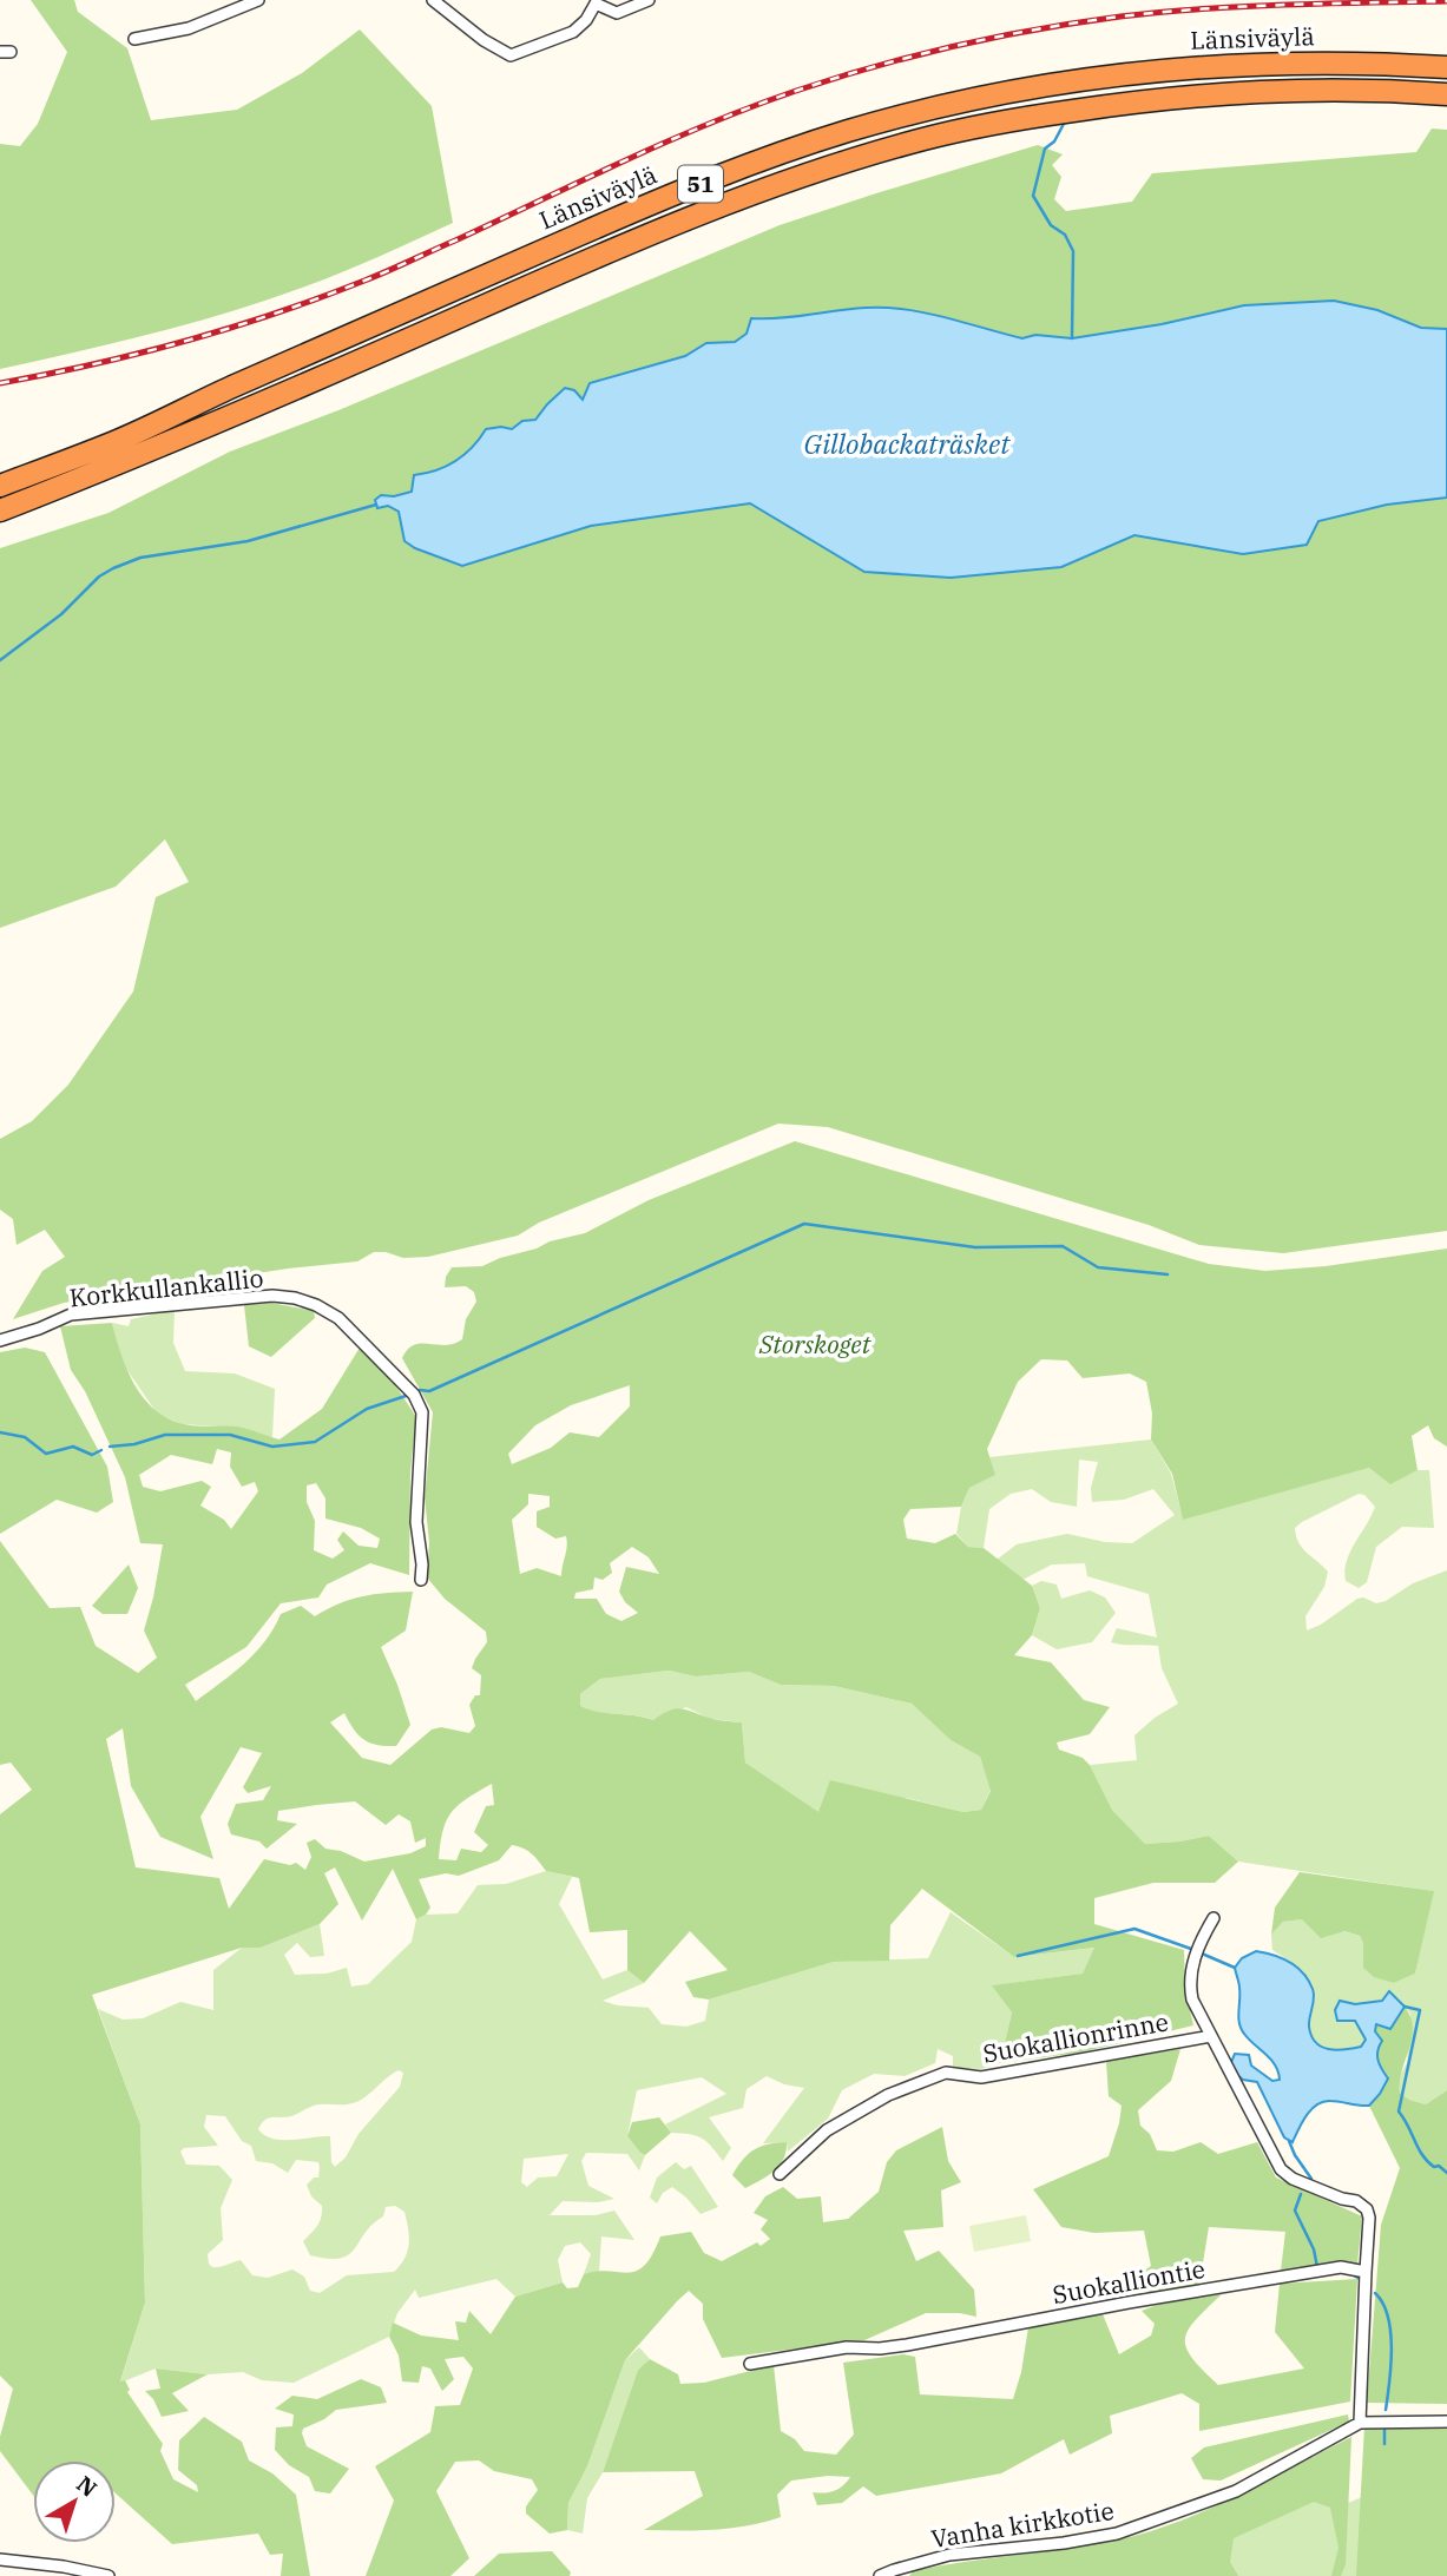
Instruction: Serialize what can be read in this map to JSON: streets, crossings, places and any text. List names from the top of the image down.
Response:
{
  "streets": {
    "highway": ["Länsiväylä", "51"],
    "street": [
      "Korkkullankallio",
      "Suokallionrinne",
      "Suokalliontie",
      "Vanha kirkkotie"
    ]
  },
  "water": ["Gillobackaträsket"],
  "parks": ["Storskoget"],
  "north": "top right"
}
